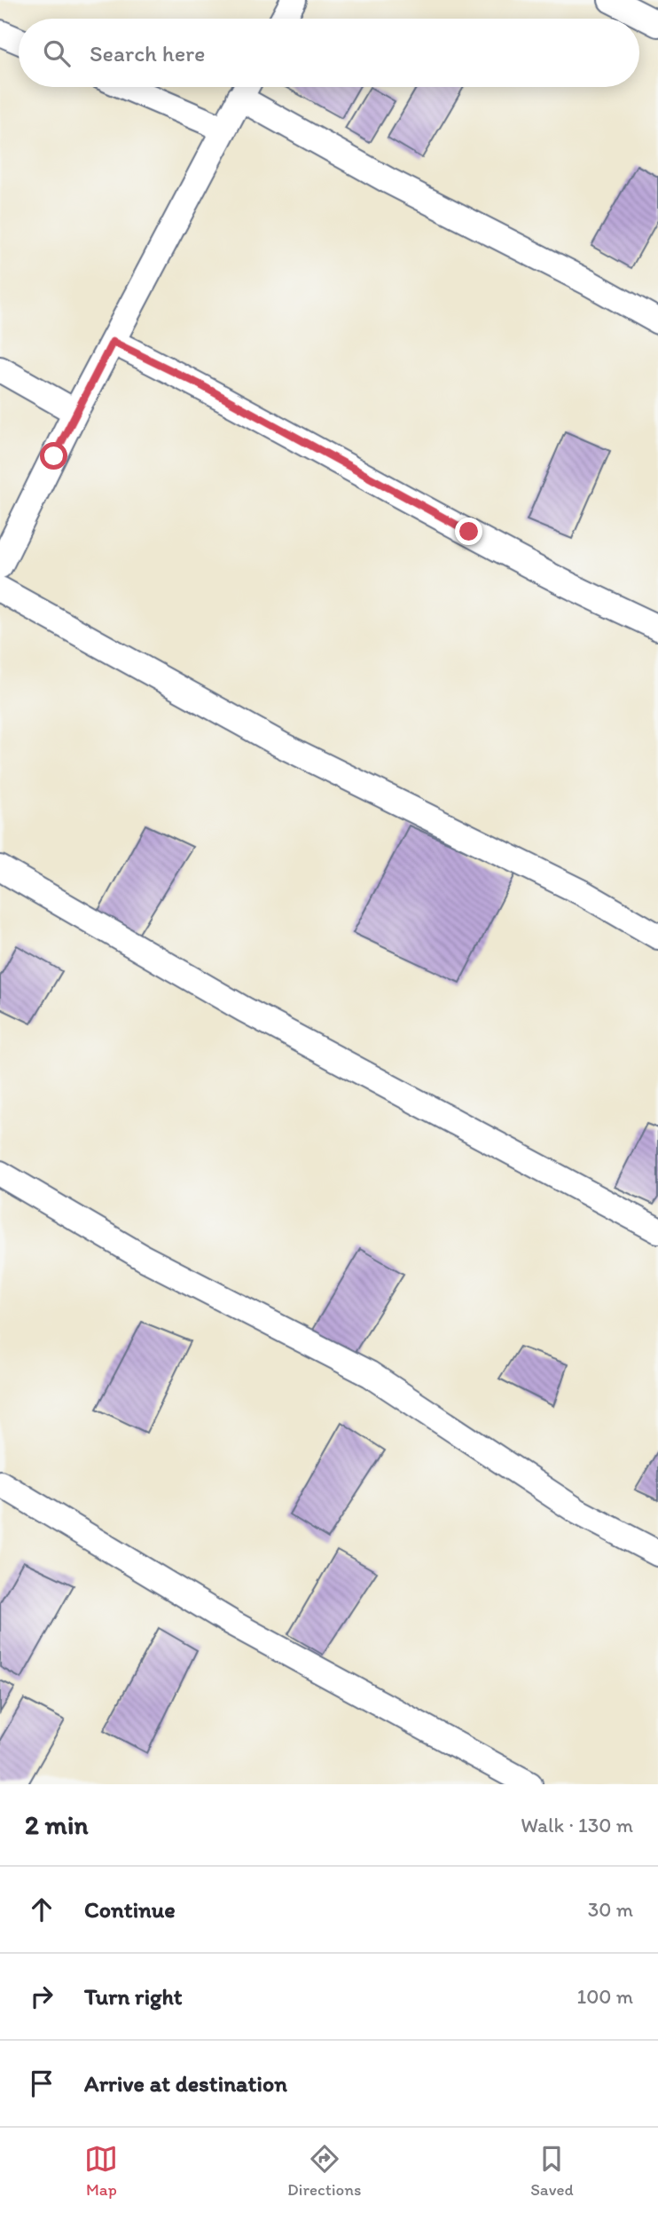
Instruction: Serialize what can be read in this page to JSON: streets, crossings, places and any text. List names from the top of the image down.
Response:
{
  "page": {
    "search": "Search here",
    "heading": ["2 min", "Walk · 130 m"],
    "list": [
      ["Continue", "30 m"],
      ["Turn right", "100 m"],
      "Arrive at destination"
    ],
    "nav": ["Map", "Directions", "Saved"]
  }
}
